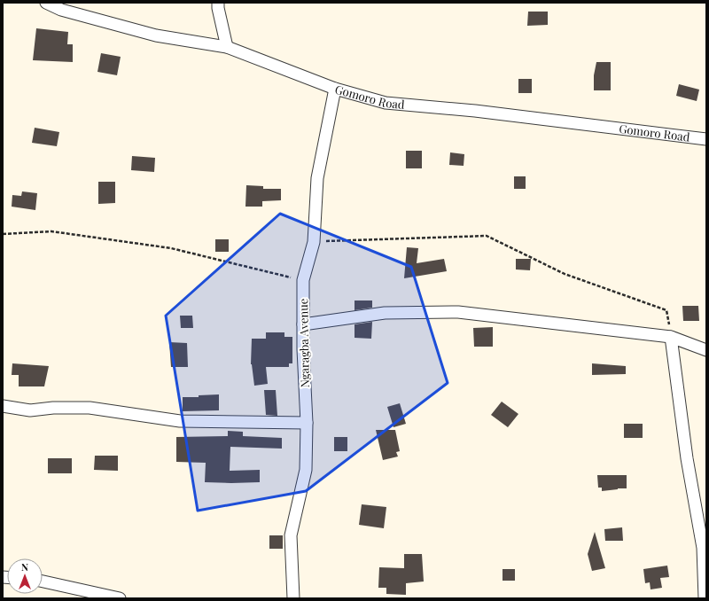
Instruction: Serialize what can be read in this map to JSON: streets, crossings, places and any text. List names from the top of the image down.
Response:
{
  "streets": {
    "street": ["Gomoro Road", "Ngaragba Avenue"]
  },
  "crossings": [
    ["Gomoro Road", "Ngaragba Avenue"]
  ],
  "north": "top"
}
